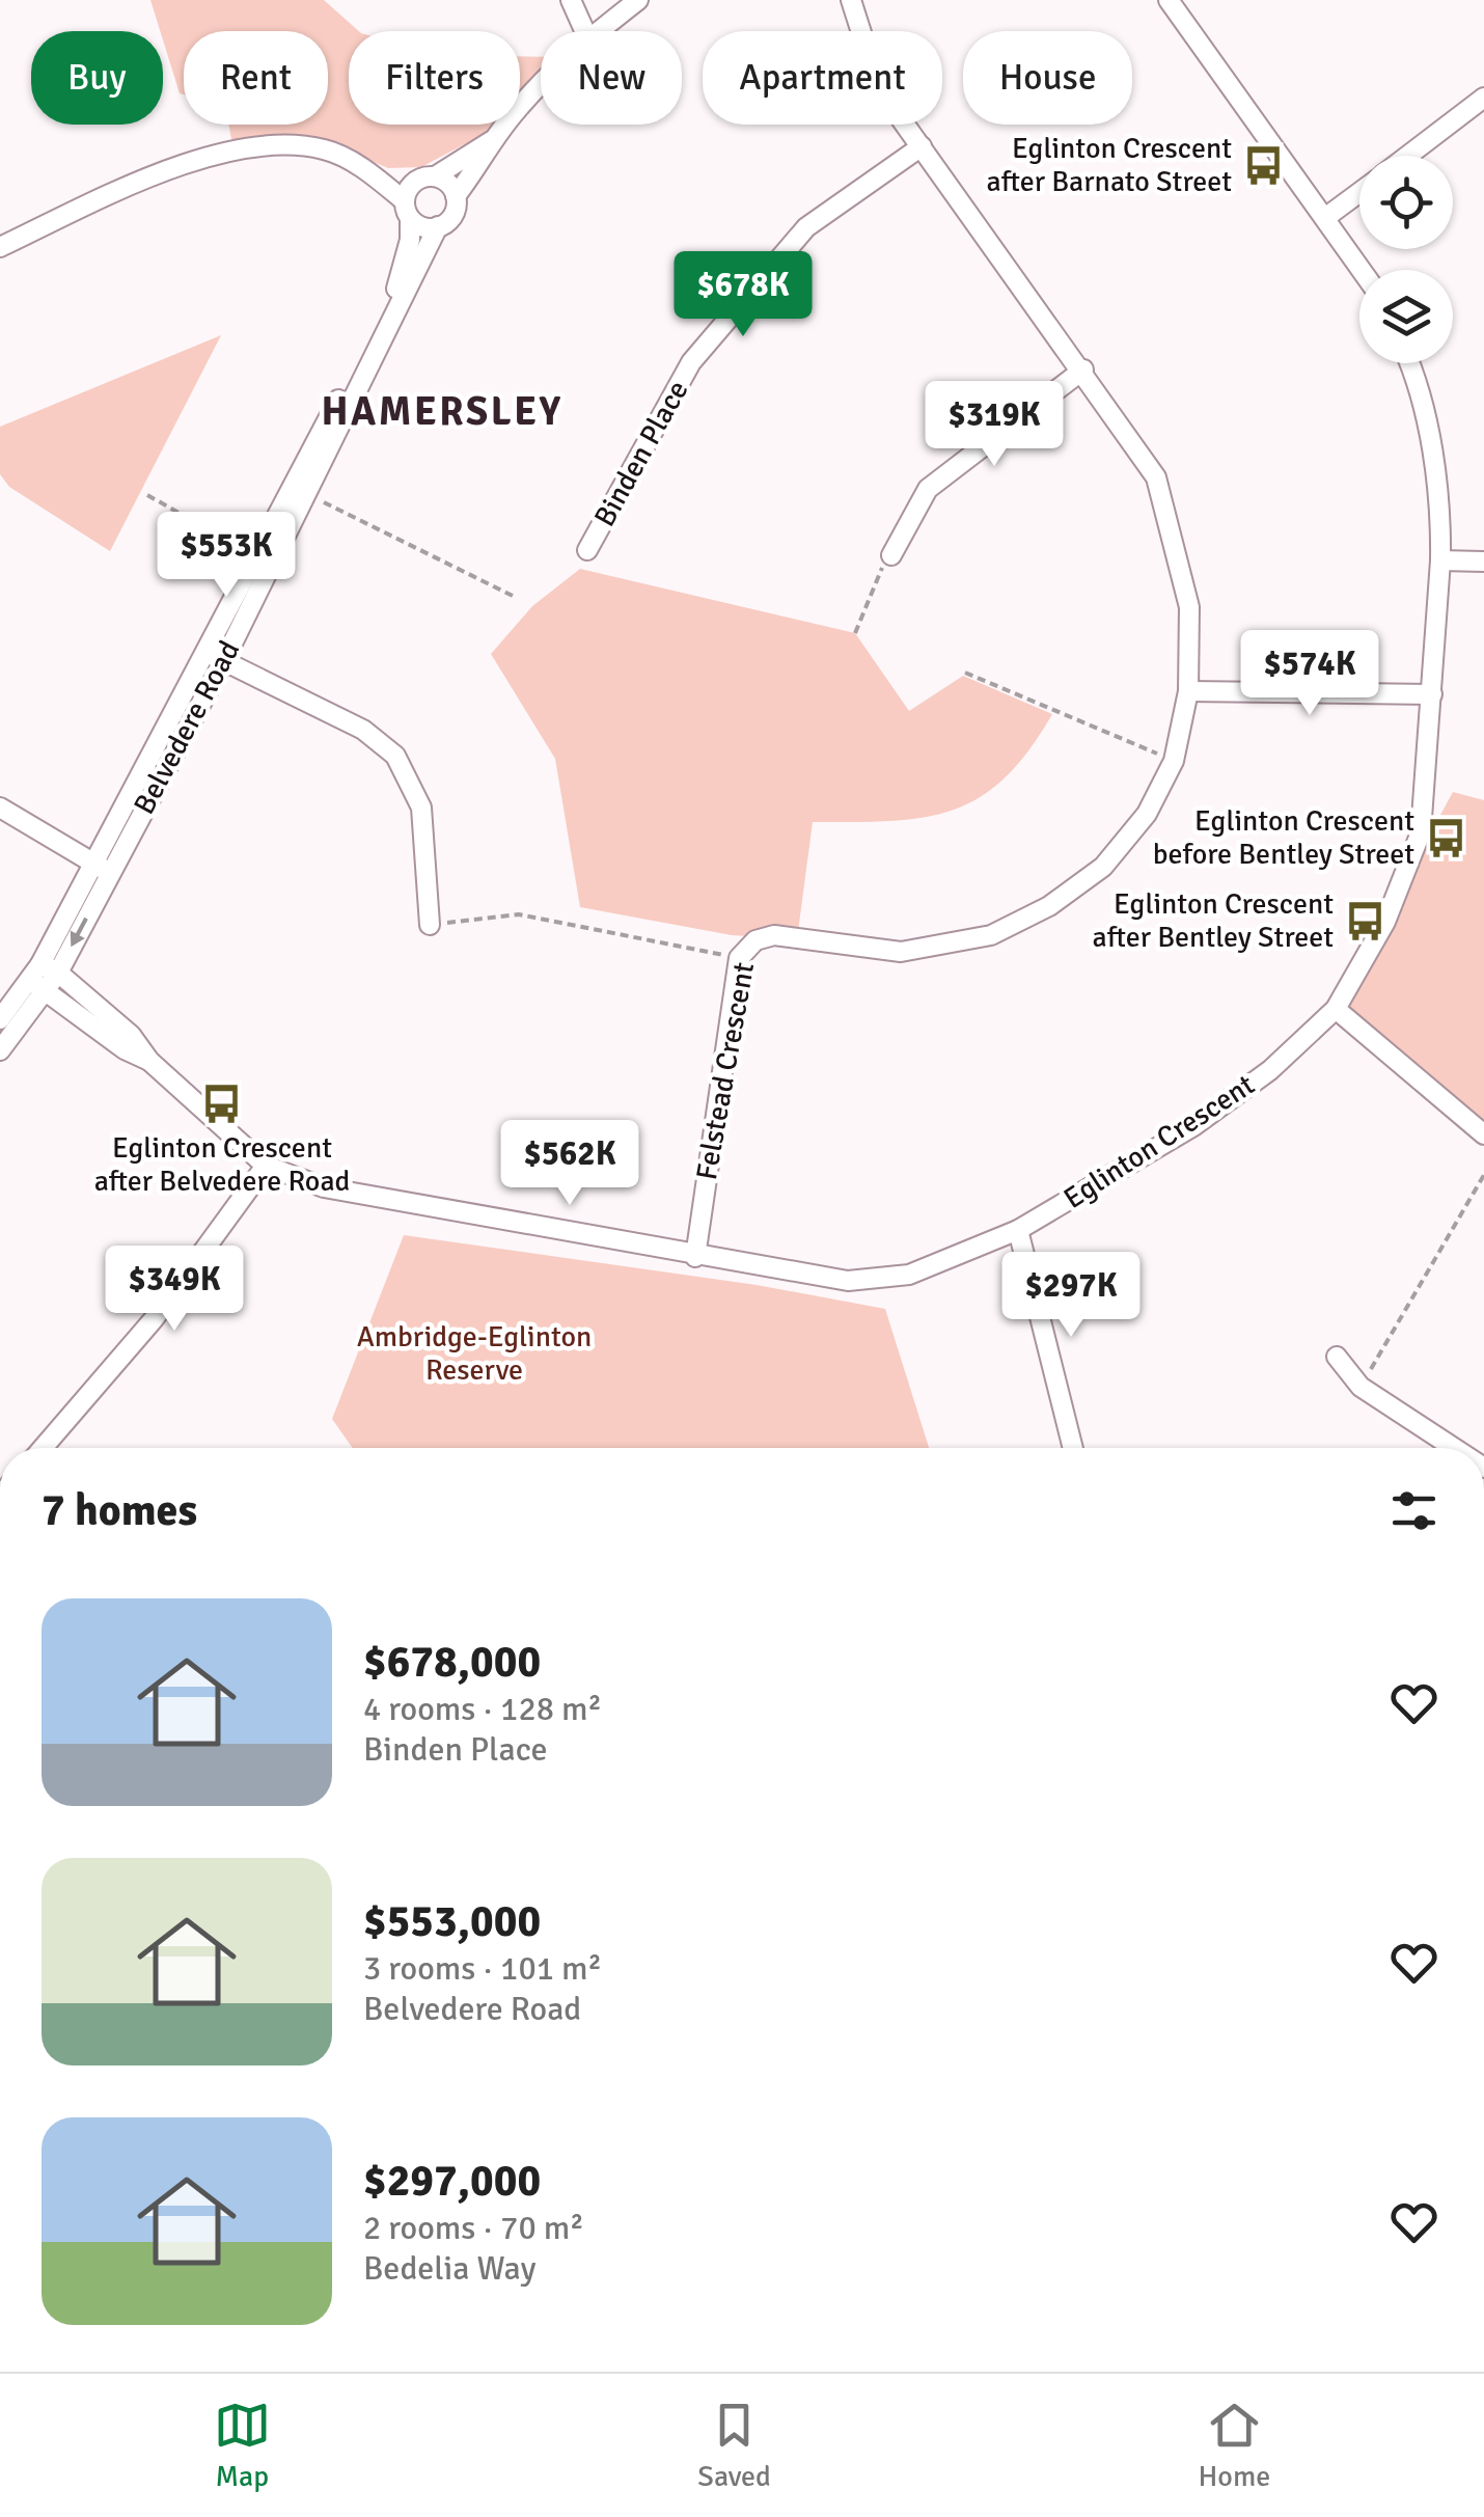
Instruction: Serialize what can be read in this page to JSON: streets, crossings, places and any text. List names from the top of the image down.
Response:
{
  "streets": {
    "street": [
      "Binden Place",
      "Belvedere Road",
      "Felstead Crescent",
      "Eglinton Crescent"
    ]
  },
  "crossings": [
    ["Binden Place", "Felstead Crescent"],
    ["Belvedere Road", "Eglinton Crescent"],
    ["Felstead Crescent", "Eglinton Crescent"]
  ],
  "districts": ["HAMERSLEY"],
  "parks": ["Ambridge-Eglinton Reserve"],
  "places": {
    "bus stop": [
      "Eglinton Crescent after Barnato Street",
      "Eglinton Crescent before Bentley Street",
      "Eglinton Crescent after Bentley Street",
      "Eglinton Crescent after Belvedere Road"
    ]
  },
  "page": {
    "chip": [
      "Buy",
      "Rent",
      "Filters",
      "New",
      "Apartment",
      "House"
    ],
    "price": [
      "$678K",
      "$319K",
      "$553K",
      "$574K",
      "$562K",
      "$349K",
      "$297K"
    ],
    "heading": "7 homes",
    "list": [
      {
        "name": "$678,000",
        "note": "4 rooms · 128 m² · Binden Place"
      },
      {
        "name": "$553,000",
        "note": "3 rooms · 101 m² · Belvedere Road"
      },
      {
        "name": "$297,000",
        "note": "2 rooms · 70 m² · Bedelia Way"
      }
    ],
    "tabs": ["Map", "Saved", "Home"]
  }
}
